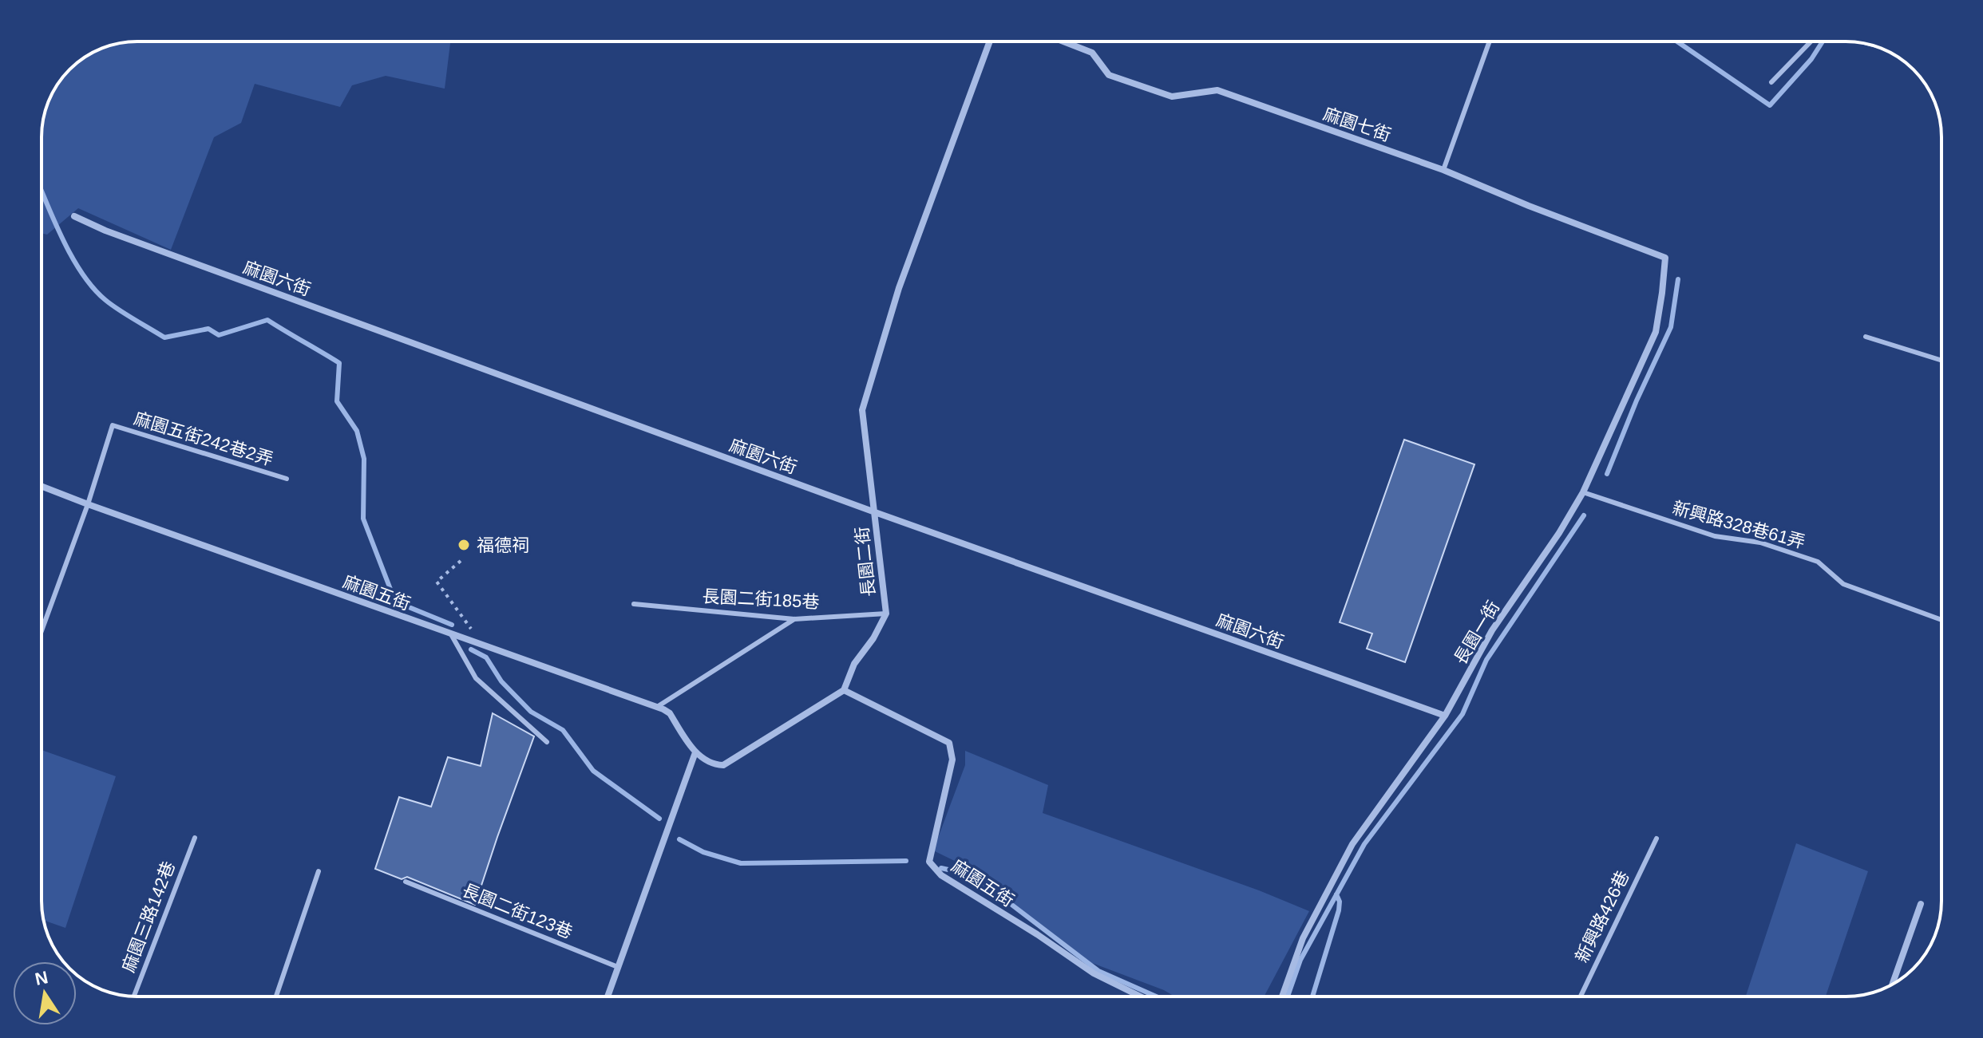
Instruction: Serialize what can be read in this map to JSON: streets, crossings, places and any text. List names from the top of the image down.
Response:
{
  "streets": {
    "street": [
      "麻園七街",
      "麻園六街",
      "長園二街",
      "麻園五街",
      "長園一街"
    ],
    "lane": [
      "麻園五街242巷2弄",
      "新興路328巷61弄",
      "長園二街185巷",
      "長園二街123巷",
      "麻園三路142巷",
      "新興路426巷"
    ]
  },
  "crossings": [
    ["麻園七街", "長園一街"],
    ["麻園六街", "長園二街"],
    ["麻園六街", "長園一街"],
    ["麻園五街242巷2弄", "麻園五街"],
    ["新興路328巷61弄", "長園一街"],
    ["長園二街", "麻園五街"],
    ["長園二街", "長園二街185巷"]
  ],
  "places": ["福德祠"],
  "north": "top"
}
